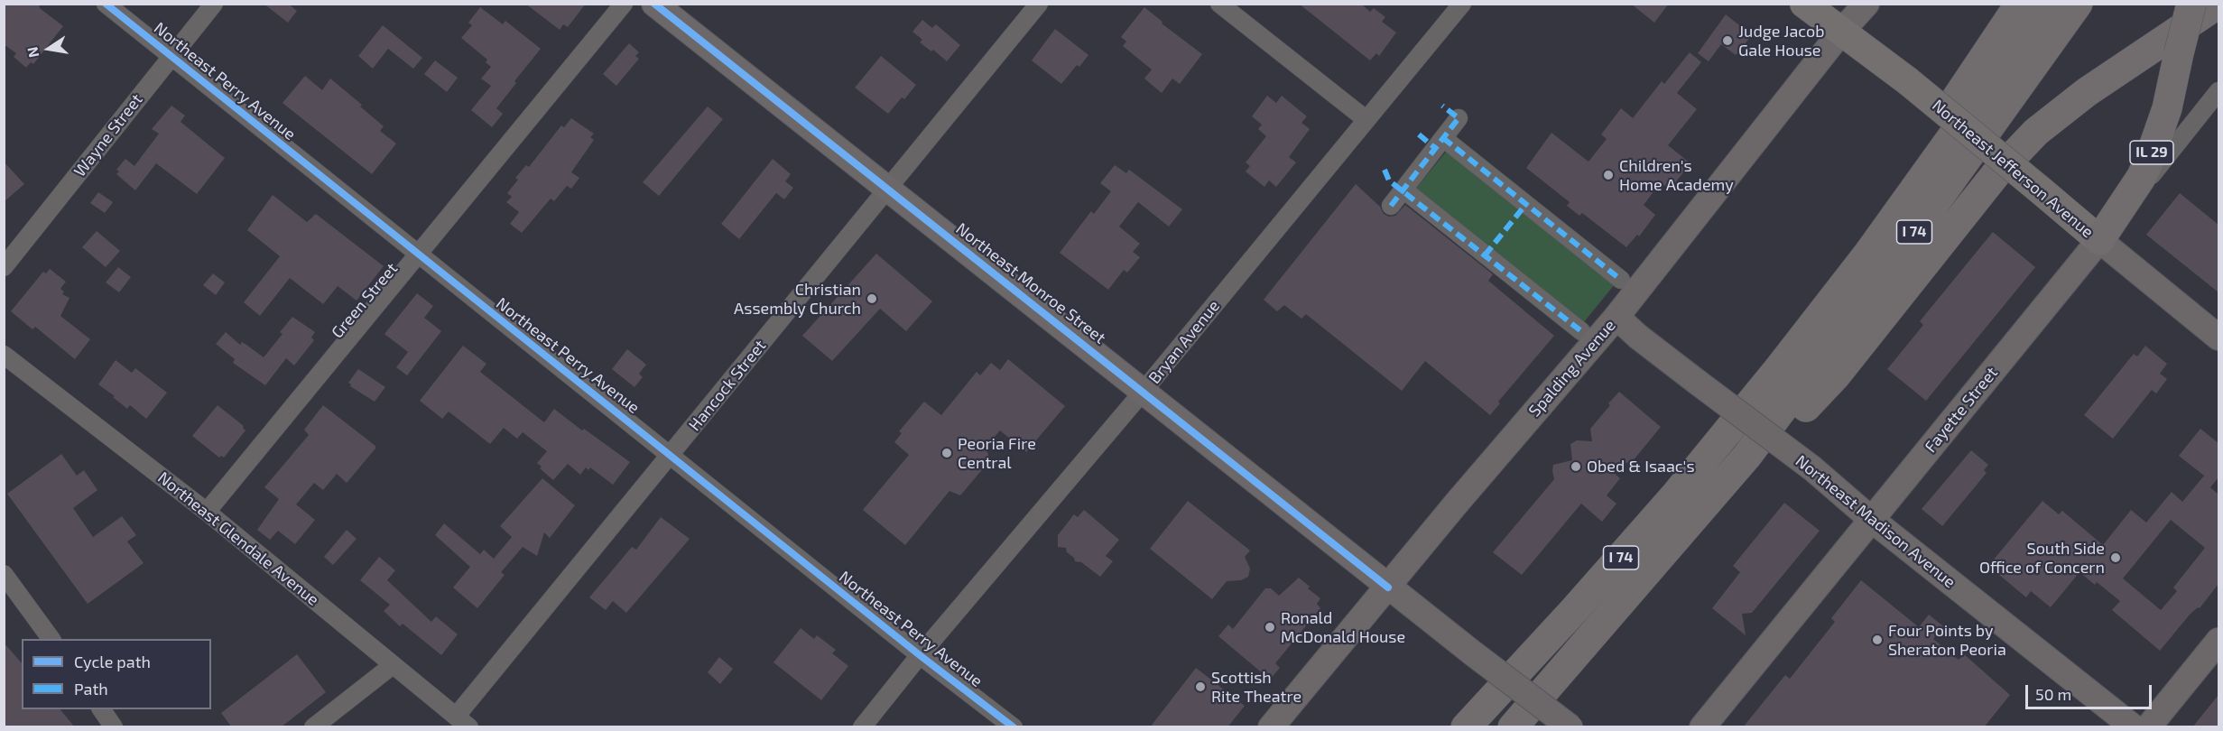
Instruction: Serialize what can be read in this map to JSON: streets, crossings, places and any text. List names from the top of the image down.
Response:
{
  "streets": {
    "highway": ["IL 29", "I 74"],
    "main road": ["Northeast Jefferson Avenue"],
    "street": [
      "Northeast Perry Avenue",
      "Wayne Street",
      "Northeast Monroe Street",
      "Green Street",
      "Bryan Avenue",
      "Spalding Avenue",
      "Hancock Street",
      "Fayette Street",
      "Northeast Madison Avenue",
      "Northeast Glendale Avenue"
    ]
  },
  "crossings": [
    ["Northeast Perry Avenue", "Wayne Street"],
    ["Northeast Perry Avenue", "Green Street"],
    ["Northeast Perry Avenue", "Bryan Avenue"],
    ["Northeast Perry Avenue", "Hancock Street"],
    ["IL 29", "Northeast Jefferson Avenue"],
    ["IL 29", "Fayette Street"],
    ["Northeast Jefferson Avenue", "Spalding Avenue"],
    ["Northeast Jefferson Avenue", "Fayette Street"],
    ["Northeast Monroe Street", "Bryan Avenue"],
    ["Northeast Monroe Street", "Spalding Avenue"],
    ["Northeast Monroe Street", "Hancock Street"],
    ["Green Street", "Northeast Glendale Avenue"],
    ["Spalding Avenue", "Northeast Madison Avenue"],
    ["Hancock Street", "Northeast Glendale Avenue"],
    ["Fayette Street", "Northeast Madison Avenue"]
  ],
  "places": [
    "Judge Jacob Gale House",
    "Children's Home Academy",
    "Christian Assembly Church",
    "Peoria Fire Central",
    "Obed & Isaac's",
    "South Side Office of Concern",
    "Ronald McDonald House",
    "Four Points by Sheraton Peoria",
    "Scottish Rite Theatre"
  ],
  "legend": ["Cycle path", "Path"],
  "scale_bar": "50 m",
  "north": "left"
}
